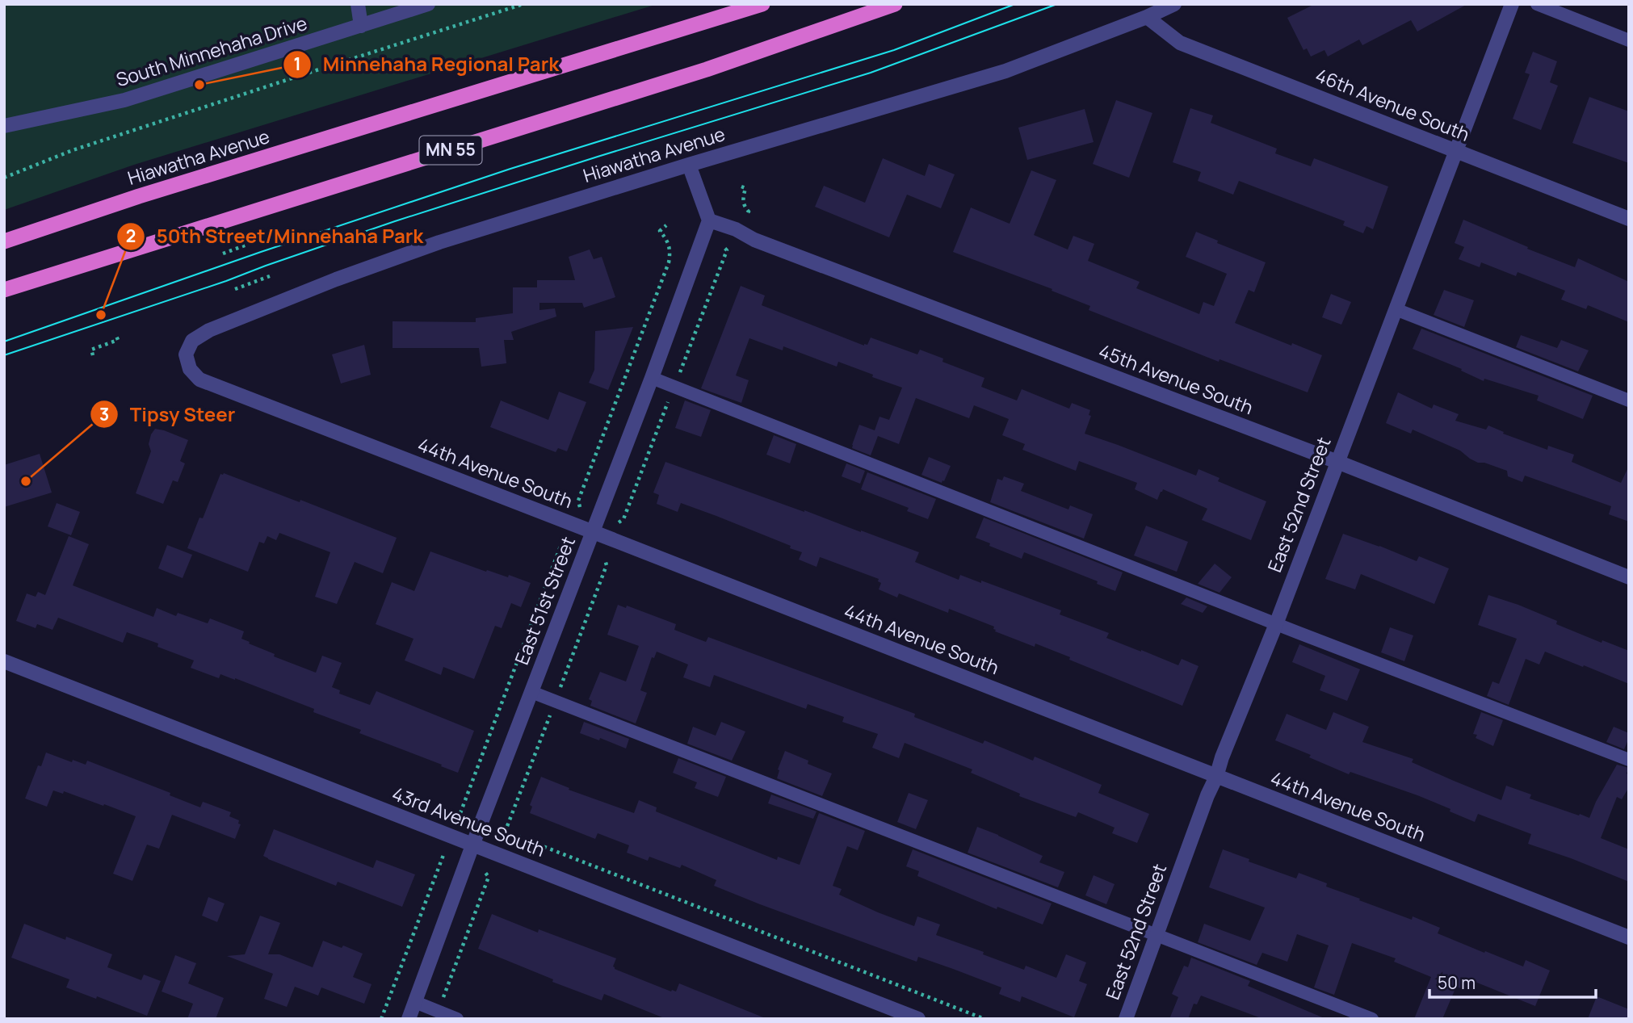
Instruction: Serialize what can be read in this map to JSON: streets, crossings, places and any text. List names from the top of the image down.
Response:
{
  "streets": {
    "highway": ["MN 55", "Hiawatha Avenue"],
    "street": [
      "South Minnehaha Drive",
      "46th Avenue South",
      "45th Avenue South",
      "44th Avenue South",
      "East 52nd Street",
      "East 51st Street",
      "43rd Avenue South"
    ]
  },
  "crossings": [
    ["46th Avenue South", "Hiawatha Avenue"],
    ["46th Avenue South", "East 52nd Street"],
    ["Hiawatha Avenue", "44th Avenue South"],
    ["45th Avenue South", "East 52nd Street"],
    ["45th Avenue South", "East 51st Street"],
    ["44th Avenue South", "East 52nd Street"],
    ["44th Avenue South", "East 51st Street"],
    ["East 51st Street", "43rd Avenue South"]
  ],
  "places": ["Minnehaha Regional Park", "50th Street/Minnehaha Park", "Tipsy Steer"],
  "scale_bar": "50 m"
}
